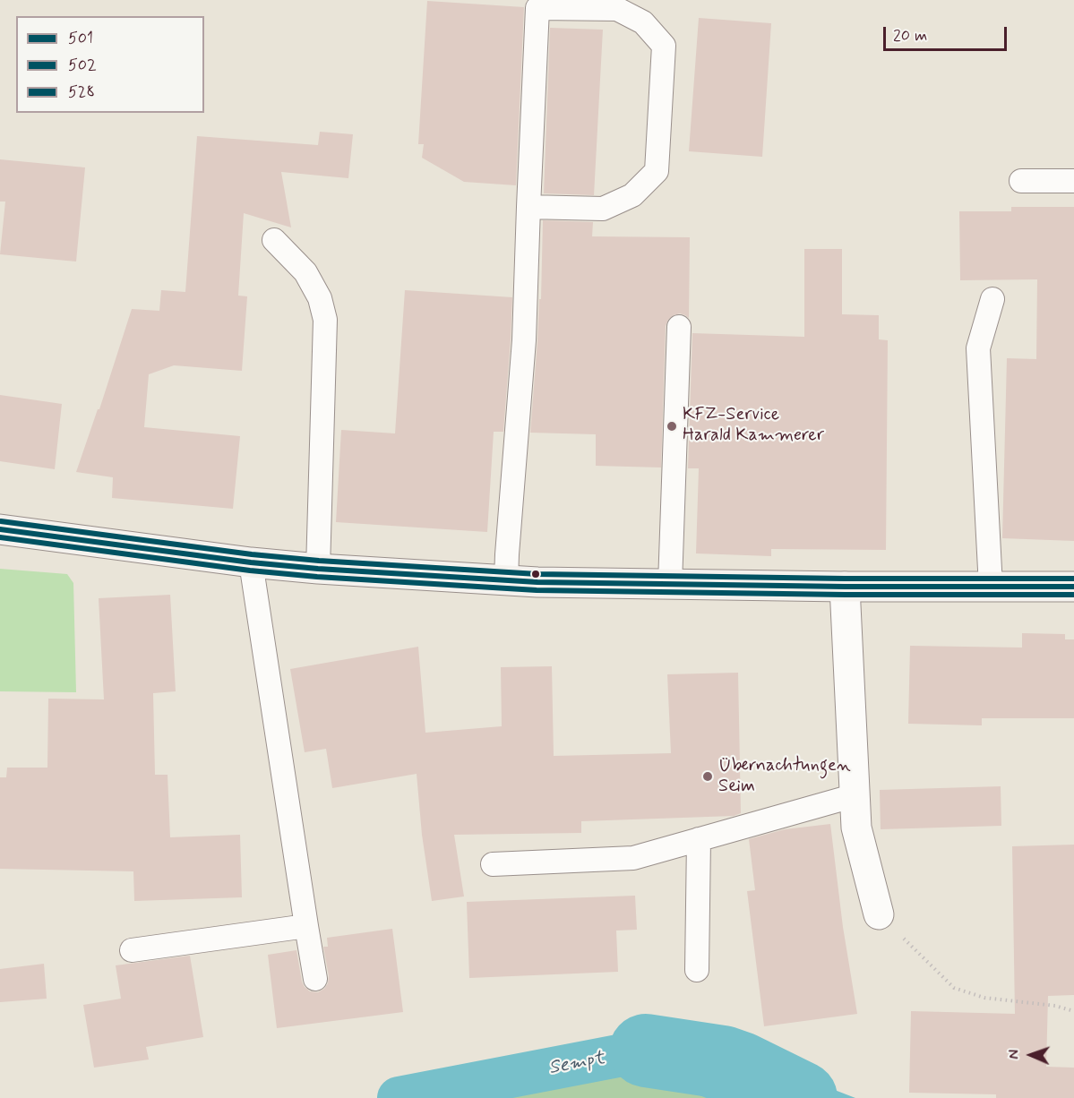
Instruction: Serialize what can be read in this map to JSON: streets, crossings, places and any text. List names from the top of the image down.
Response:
{
  "water": ["Sempt"],
  "places": ["KFZ-Service Harald Kammerer", "Übernachtungen Seim"],
  "lines": ["transit line 528", "transit line 501", "transit line 502"],
  "legend": ["501", "502", "528"],
  "scale_bar": "20 m",
  "north": "left"
}
